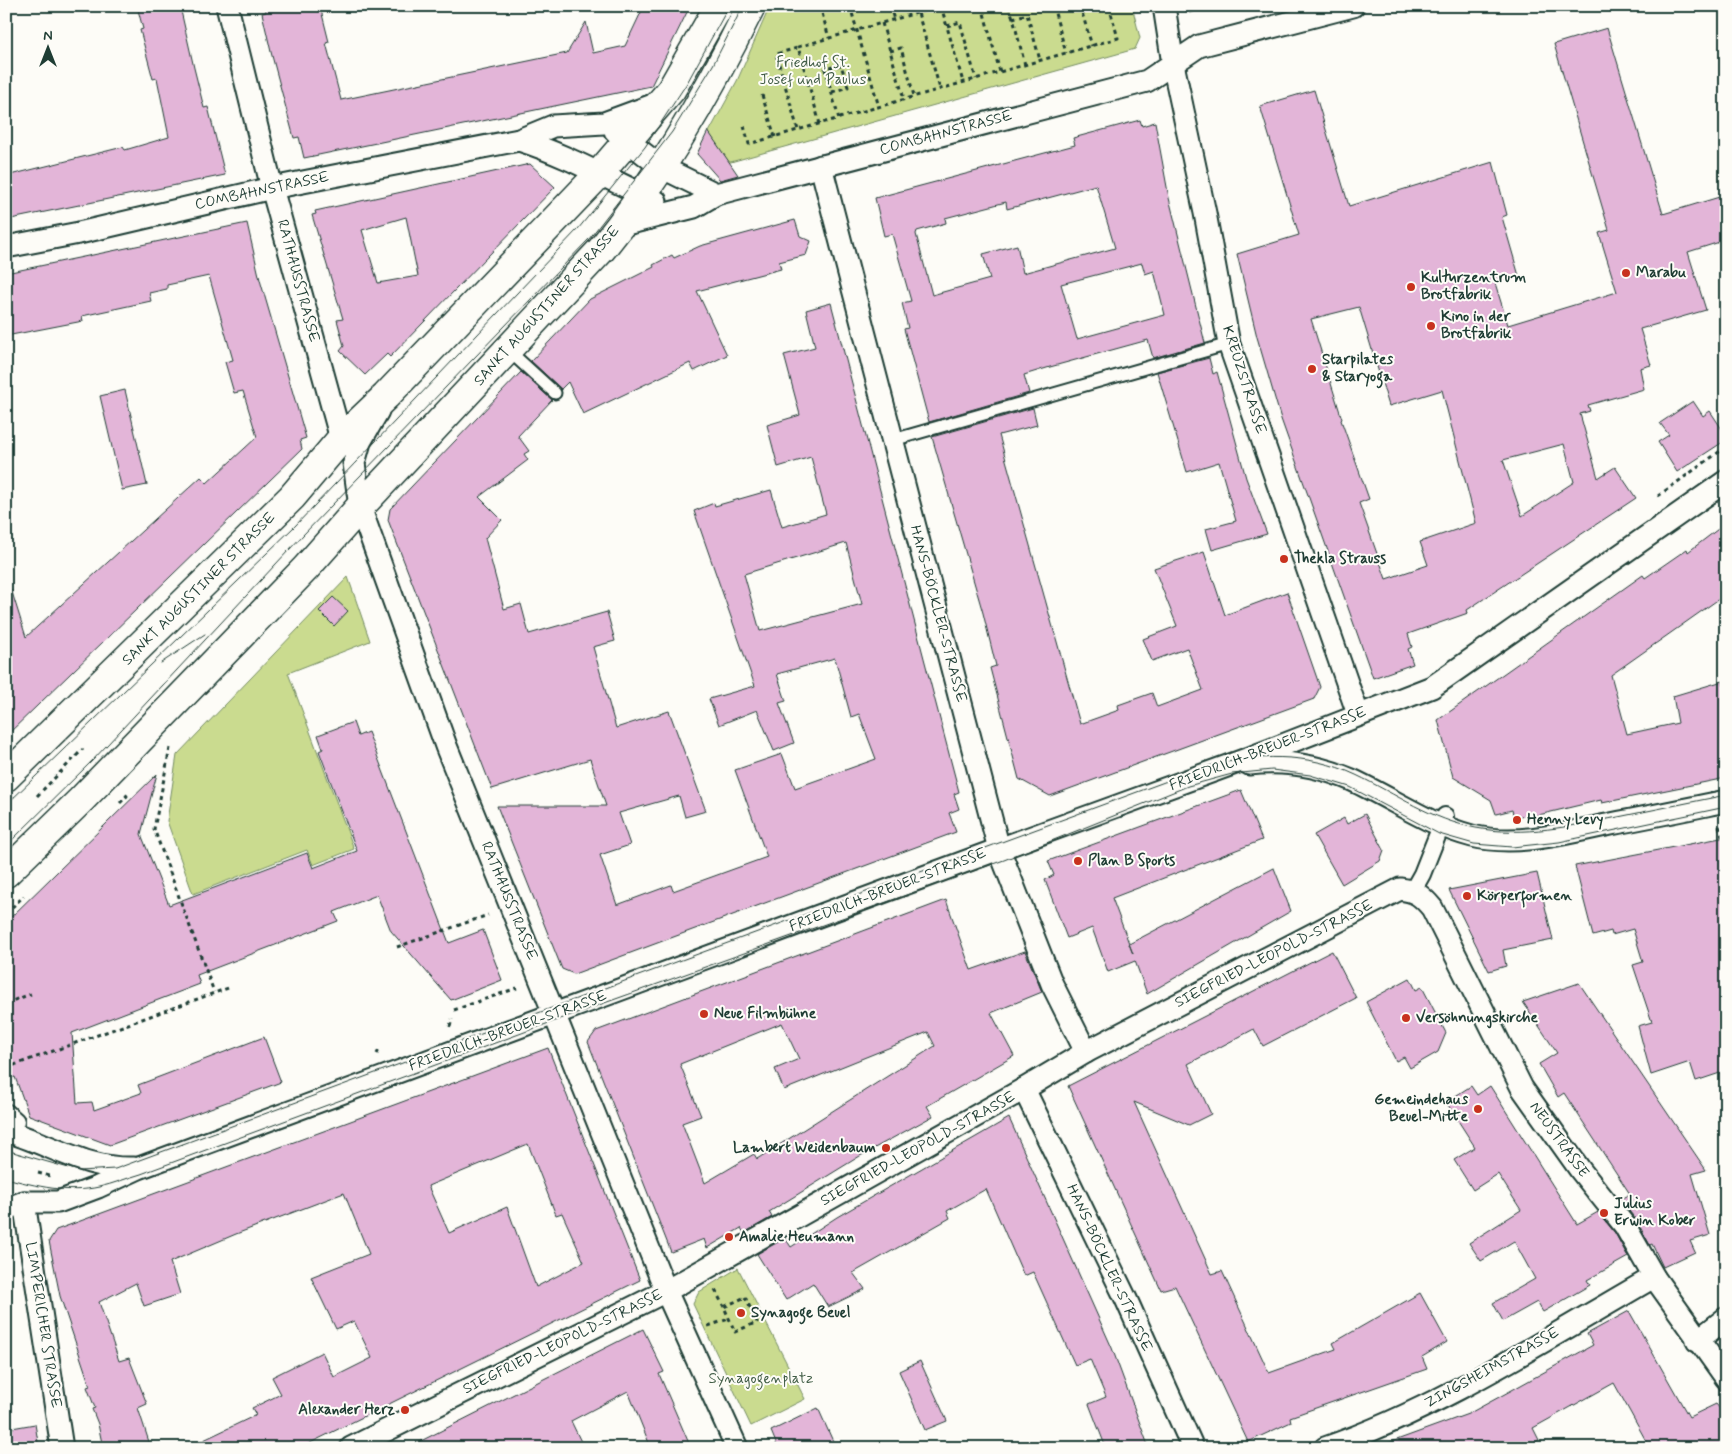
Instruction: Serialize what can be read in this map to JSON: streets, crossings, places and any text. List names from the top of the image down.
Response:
{
  "streets": {
    "main road": ["SANKT AUGUSTINER STRASSE"],
    "street": [
      "COMBAHNSTRASSE",
      "RATHAUSSTRASSE",
      "KREUZSTRASSE",
      "HANS-BÖCKLER-STRASSE",
      "FRIEDRICH-BREUER-STRASSE",
      "SIEGFRIED-LEOPOLD-STRASSE",
      "NEUSTRASSE",
      "LIMPERICHER STRASSE",
      "ZINGSHEIMSTRASSE"
    ]
  },
  "crossings": [
    ["COMBAHNSTRASSE", "RATHAUSSTRASSE"],
    ["COMBAHNSTRASSE", "SANKT AUGUSTINER STRASSE"],
    ["COMBAHNSTRASSE", "KREUZSTRASSE"],
    ["COMBAHNSTRASSE", "HANS-BÖCKLER-STRASSE"],
    ["RATHAUSSTRASSE", "SANKT AUGUSTINER STRASSE"],
    ["RATHAUSSTRASSE", "FRIEDRICH-BREUER-STRASSE"],
    ["RATHAUSSTRASSE", "SIEGFRIED-LEOPOLD-STRASSE"],
    ["KREUZSTRASSE", "FRIEDRICH-BREUER-STRASSE"],
    ["HANS-BÖCKLER-STRASSE", "FRIEDRICH-BREUER-STRASSE"],
    ["HANS-BÖCKLER-STRASSE", "SIEGFRIED-LEOPOLD-STRASSE"],
    ["FRIEDRICH-BREUER-STRASSE", "LIMPERICHER STRASSE"],
    ["SIEGFRIED-LEOPOLD-STRASSE", "NEUSTRASSE"],
    ["NEUSTRASSE", "ZINGSHEIMSTRASSE"]
  ],
  "parks": ["Friedhof St. Josef und Paulus", "Synagogenplatz"],
  "places": [
    "Marabu",
    "Kulturzentrum Brotfabrik",
    "Kino in der Brotfabrik",
    "Starpilates & Staryoga",
    "Thekla Strauss",
    "Henny Levy",
    "Plan B Sports",
    "Körperformen",
    "Neue Filmbühne",
    "Versöhnungskirche",
    "Gemeindehaus Beuel-Mitte",
    "Lambert Weidenbaum",
    "Julius Erwin Kober",
    "Amalie Heumann",
    "Synagoge Beuel",
    "Alexander Herz"
  ],
  "north": "top"
}
